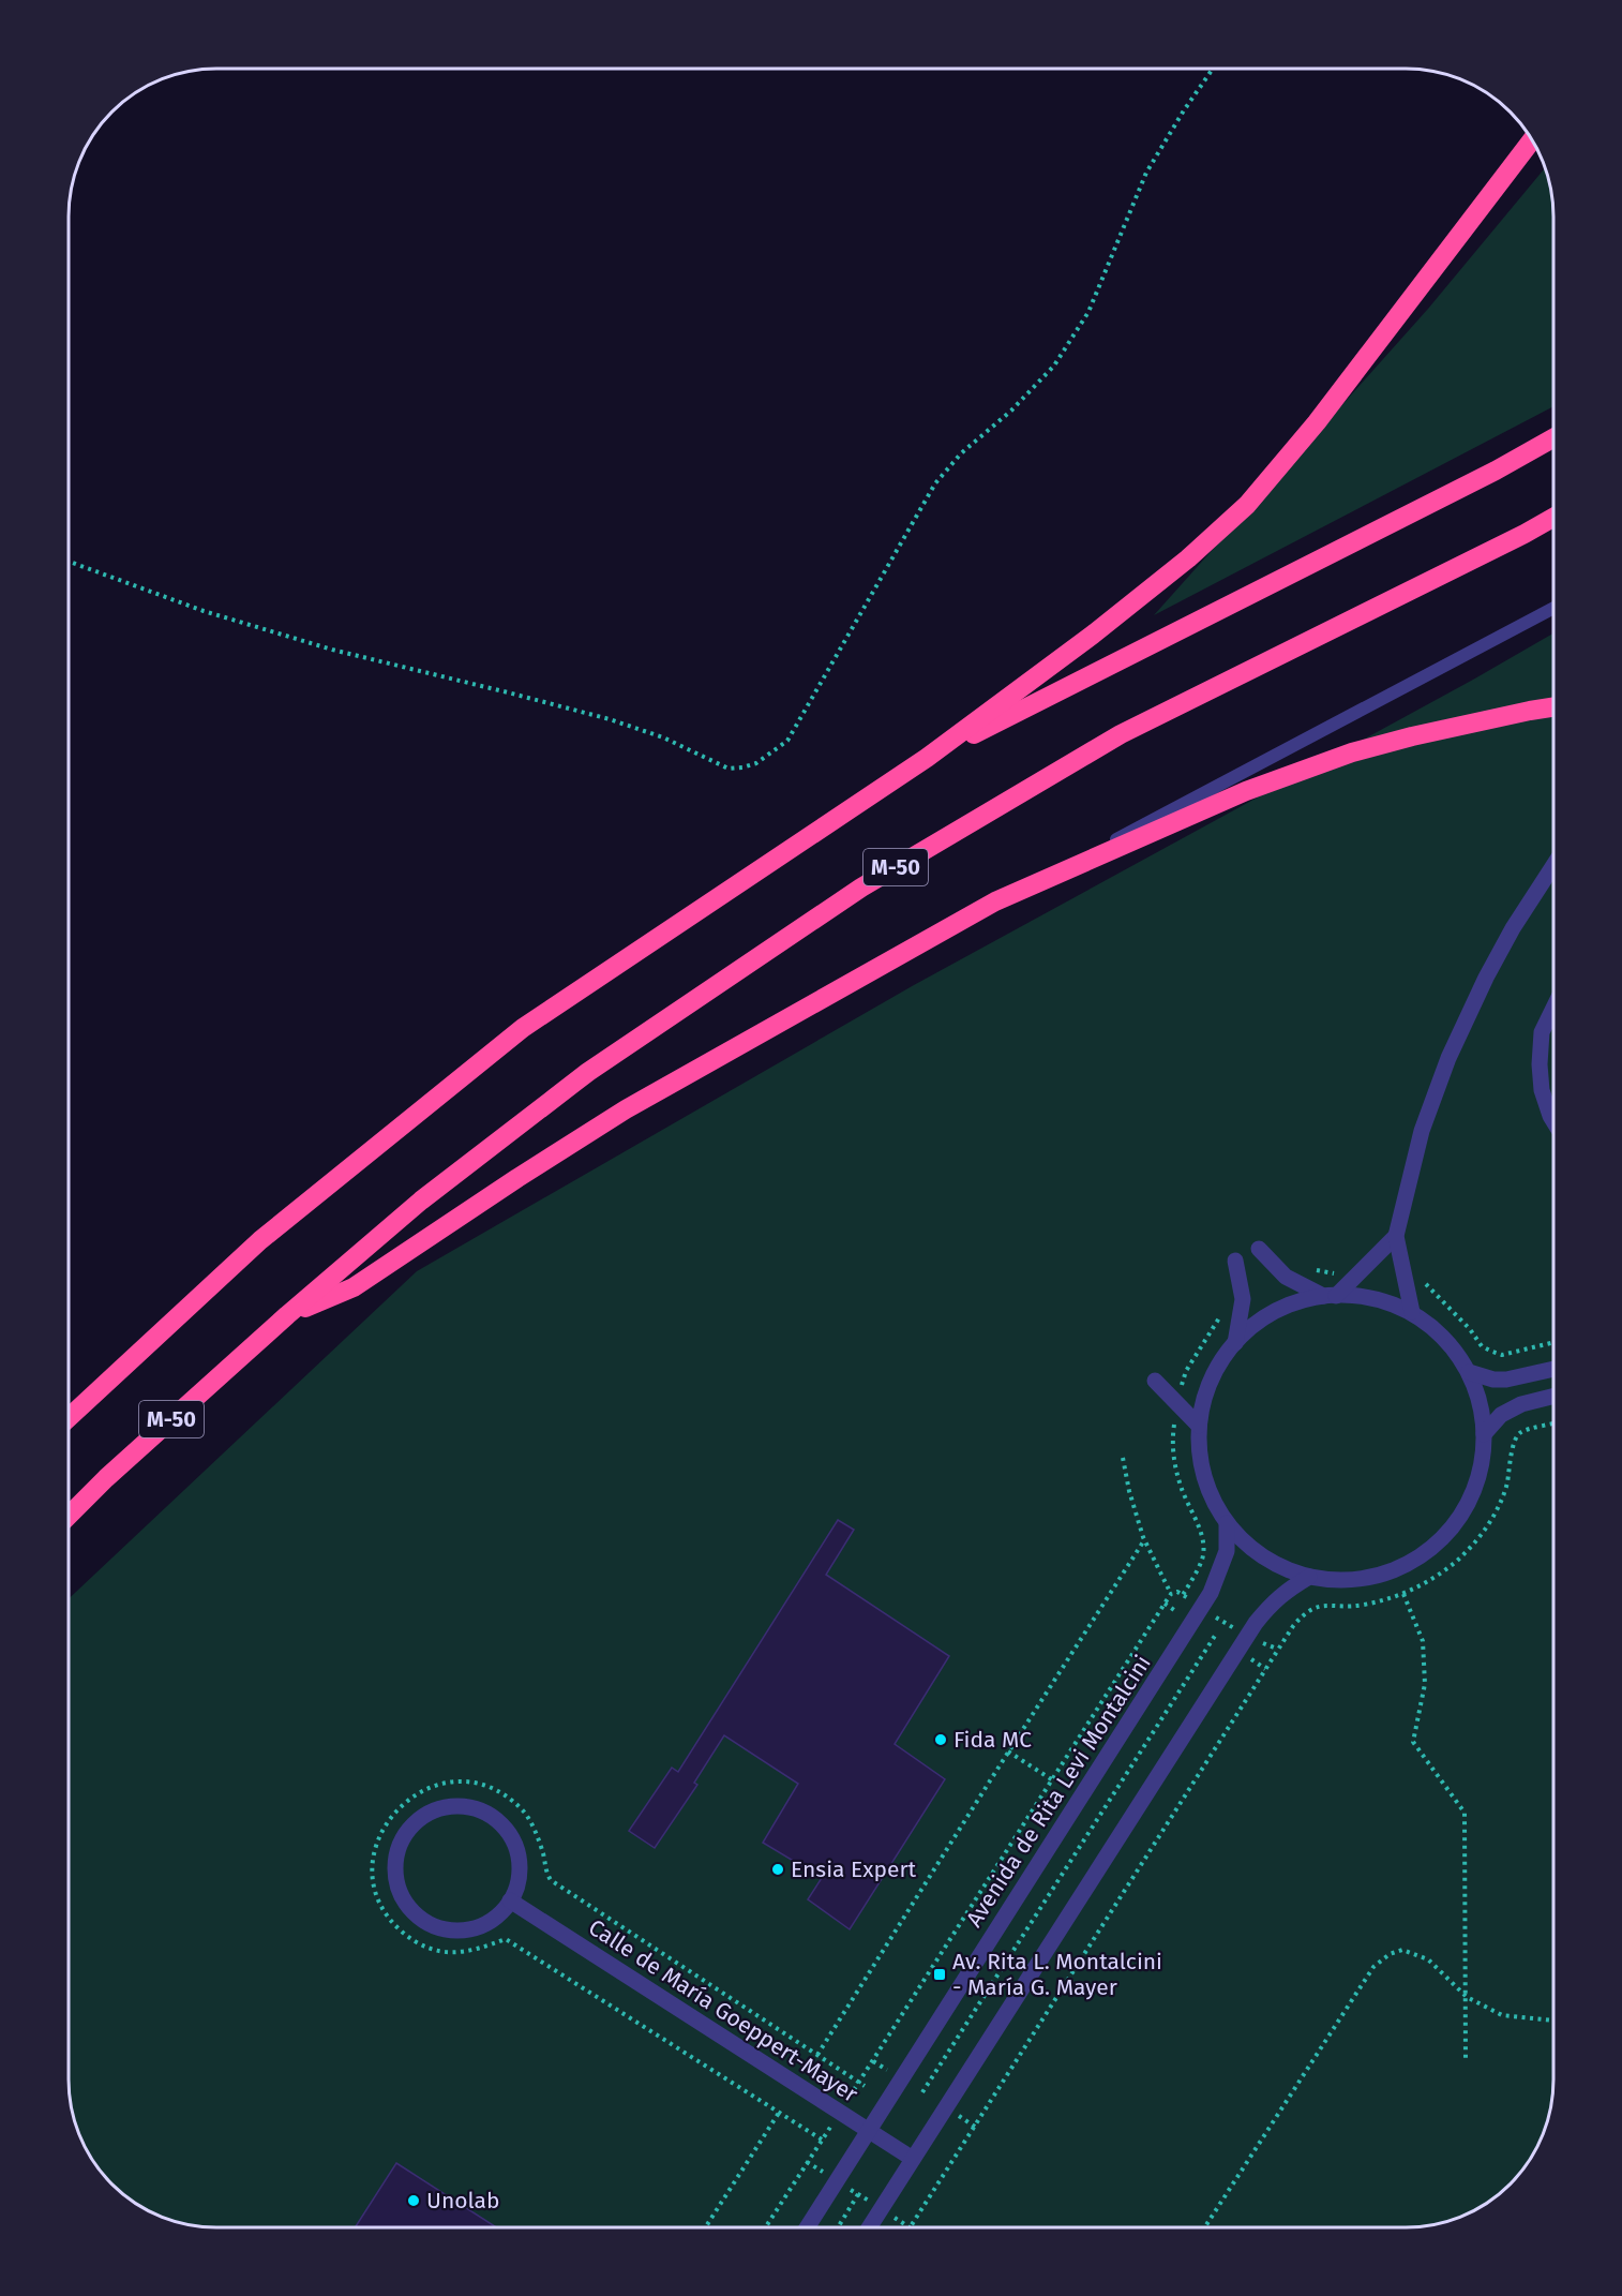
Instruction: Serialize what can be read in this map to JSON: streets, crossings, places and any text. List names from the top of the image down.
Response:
{
  "streets": {
    "highway": ["M-50"],
    "street": ["Avenida de Rita Levi Montalcini", "Calle de María Goeppert-Mayer"]
  },
  "crossings": [
    ["Avenida de Rita Levi Montalcini", "Calle de María Goeppert-Mayer"]
  ],
  "places": {
    "other": ["Fida MC", "Ensia Expert", "Unolab"],
    "transit": ["Av. Rita L. Montalcini - María G. Mayer"]
  }
}
